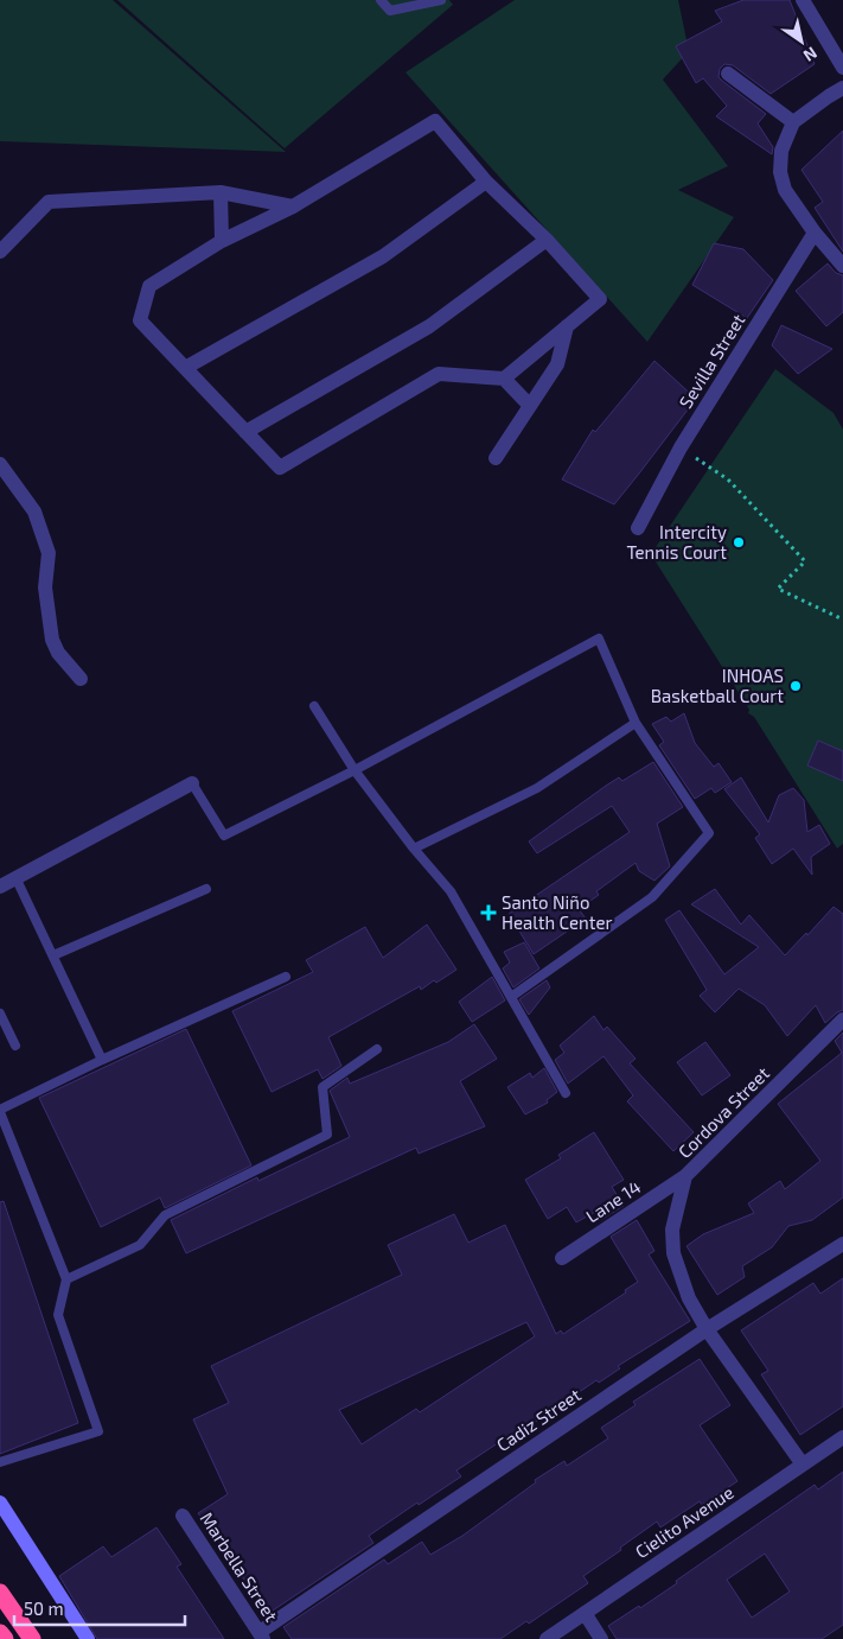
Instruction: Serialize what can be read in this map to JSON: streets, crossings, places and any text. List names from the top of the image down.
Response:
{
  "streets": {
    "street": [
      "Sevilla Street",
      "Cordova Street",
      "Lane 14",
      "Cadiz Street",
      "Cielito Avenue",
      "Marbella Street"
    ]
  },
  "crossings": [
    ["Cordova Street", "Lane 14"],
    ["Cordova Street", "Cadiz Street"],
    ["Cordova Street", "Cielito Avenue"],
    ["Cadiz Street", "Marbella Street"]
  ],
  "places": {
    "other": ["Intercity Tennis Court", "INHOAS Basketball Court"],
    "health": ["Santo Niño Health Center"]
  },
  "scale_bar": "50 m",
  "north": "bottom right"
}
